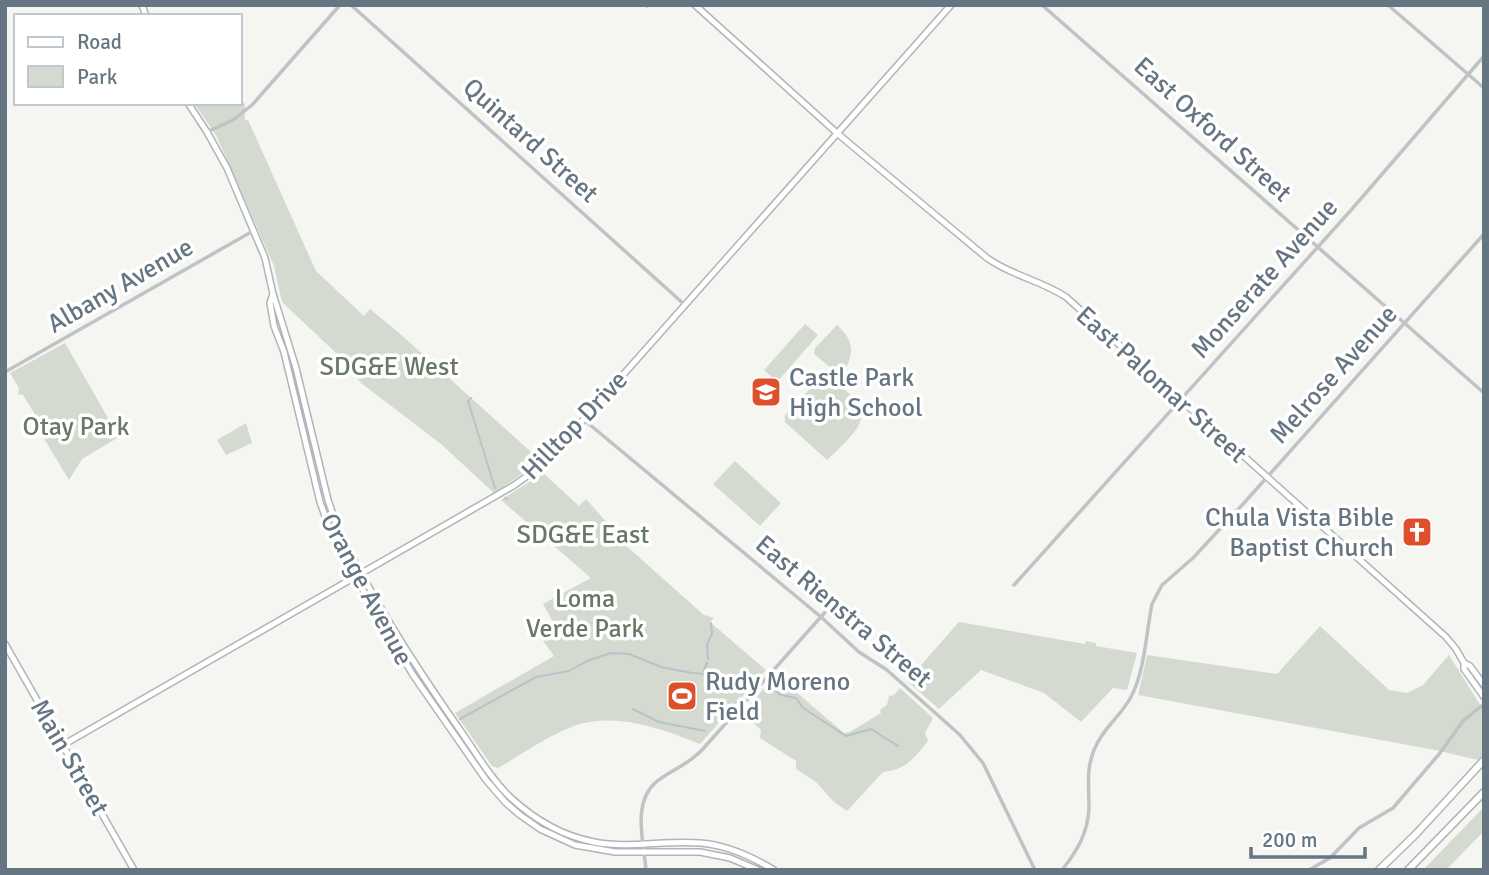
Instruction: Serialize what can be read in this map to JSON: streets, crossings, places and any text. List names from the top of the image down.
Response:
{
  "streets": {
    "main road": [
      "East Palomar Street",
      "Hilltop Drive",
      "Orange Avenue",
      "Main Street"
    ],
    "street": [
      "East Oxford Street",
      "Quintard Street",
      "Monserate Avenue",
      "Albany Avenue",
      "Melrose Avenue",
      "East Rienstra Street"
    ]
  },
  "crossings": [
    ["East Oxford Street", "Monserate Avenue"],
    ["East Oxford Street", "Melrose Avenue"],
    ["Quintard Street", "Hilltop Drive"],
    ["Monserate Avenue", "East Palomar Street"],
    ["Albany Avenue", "Orange Avenue"],
    ["Melrose Avenue", "East Palomar Street"],
    ["East Palomar Street", "Hilltop Drive"],
    ["Hilltop Drive", "Orange Avenue"],
    ["Hilltop Drive", "East Rienstra Street"],
    ["Hilltop Drive", "Main Street"]
  ],
  "parks": [
    "SDG&E West",
    "Otay Park",
    "SDG&E East",
    "Loma Verde Park"
  ],
  "places": {
    "school or university": ["Castle Park High School"],
    "church": ["Chula Vista Bible Baptist Church"],
    "sports": ["Rudy Moreno Field"]
  },
  "legend": ["Road", "Park"],
  "scale_bar": "200 m"
}
